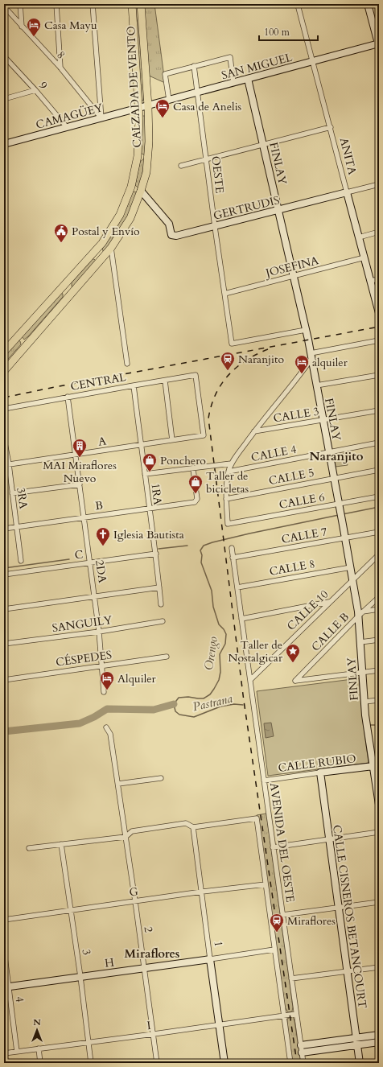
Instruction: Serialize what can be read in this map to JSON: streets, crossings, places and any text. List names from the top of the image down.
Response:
{
  "streets": {
    "main road": ["CALZADA DE VENTO"],
    "street": [
      "8",
      "SAN MIGUEL",
      "9",
      "CAMAGÜEY",
      "ANITA",
      "FINLAY",
      "OESTE",
      "GERTRUDIS",
      "JOSEFINA",
      "CENTRAL",
      "CALLE 3",
      "A",
      "CALLE 4",
      "CALLE 5",
      "1RA",
      "3RA",
      "CALLE 6",
      "B",
      "CALLE 7",
      "C",
      "CALLE 8",
      "2DA",
      "CALLE 10",
      "SANGUILY",
      "CALLE B",
      "CÉSPEDES",
      "CALLE RUBIO",
      "AVENIDA DEL OESTE",
      "G",
      "CALLE CISNEROS BETANCOURT",
      "2",
      "1",
      "3",
      "H",
      "4",
      "I"
    ]
  },
  "crossings": [
    ["8", "CAMAGÜEY"],
    ["SAN MIGUEL", "CALZADA DE VENTO"],
    ["SAN MIGUEL", "CAMAGÜEY"],
    ["SAN MIGUEL", "ANITA"],
    ["SAN MIGUEL", "FINLAY"],
    ["SAN MIGUEL", "OESTE"],
    ["9", "CAMAGÜEY"],
    ["CALZADA DE VENTO", "CAMAGÜEY"],
    ["CALZADA DE VENTO", "GERTRUDIS"],
    ["ANITA", "GERTRUDIS"],
    ["ANITA", "JOSEFINA"],
    ["FINLAY", "OESTE"],
    ["FINLAY", "GERTRUDIS"],
    ["FINLAY", "JOSEFINA"],
    ["FINLAY", "CALLE 3"],
    ["FINLAY", "CALLE 4"],
    ["FINLAY", "CALLE 5"],
    ["FINLAY", "CALLE 6"],
    ["FINLAY", "CALLE 7"],
    ["FINLAY", "CALLE 8"],
    ["FINLAY", "CALLE 10"],
    ["FINLAY", "CALLE B"],
    ["FINLAY", "CALLE RUBIO"],
    ["OESTE", "GERTRUDIS"],
    ["OESTE", "JOSEFINA"],
    ["CENTRAL", "A"],
    ["CENTRAL", "1RA"],
    ["CENTRAL", "2DA"],
    ["A", "1RA"],
    ["A", "3RA"],
    ["A", "2DA"],
    ["CALLE 5", "CALLE 6"],
    ["1RA", "B"],
    ["1RA", "C"],
    ["3RA", "B"],
    ["B", "2DA"],
    ["CALLE 7", "AVENIDA DEL OESTE"],
    ["C", "2DA"],
    ["CALLE 8", "AVENIDA DEL OESTE"],
    ["2DA", "SANGUILY"],
    ["2DA", "CÉSPEDES"],
    ["CALLE 10", "AVENIDA DEL OESTE"],
    ["CALLE RUBIO", "AVENIDA DEL OESTE"],
    ["CALLE RUBIO", "CALLE CISNEROS BETANCOURT"],
    ["AVENIDA DEL OESTE", "G"],
    ["AVENIDA DEL OESTE", "1"],
    ["AVENIDA DEL OESTE", "H"],
    ["AVENIDA DEL OESTE", "I"],
    ["G", "2"],
    ["G", "1"],
    ["G", "3"],
    ["2", "H"],
    ["2", "I"],
    ["1", "H"],
    ["1", "I"],
    ["3", "H"],
    ["3", "I"],
    ["H", "4"],
    ["4", "I"]
  ],
  "districts": ["Naranjito", "Miraflores"],
  "water": ["Orengo", "Pastrana"],
  "places": {
    "hotel": [
      "Casa Mayu",
      "Casa de Anelis",
      "alquiler",
      "Alquiler"
    ],
    "public building": ["Postal y Envío"],
    "station": ["Naranjito", "Miraflores"],
    "building": ["MAI Miraflores Nuevo"],
    "shop": ["Ponchero", "Taller de bicicletas"],
    "church": ["Iglesia Bautista"],
    "place": ["Taller de Nostalgicar"]
  },
  "scale_bar": "100 m",
  "north": "top"
}
